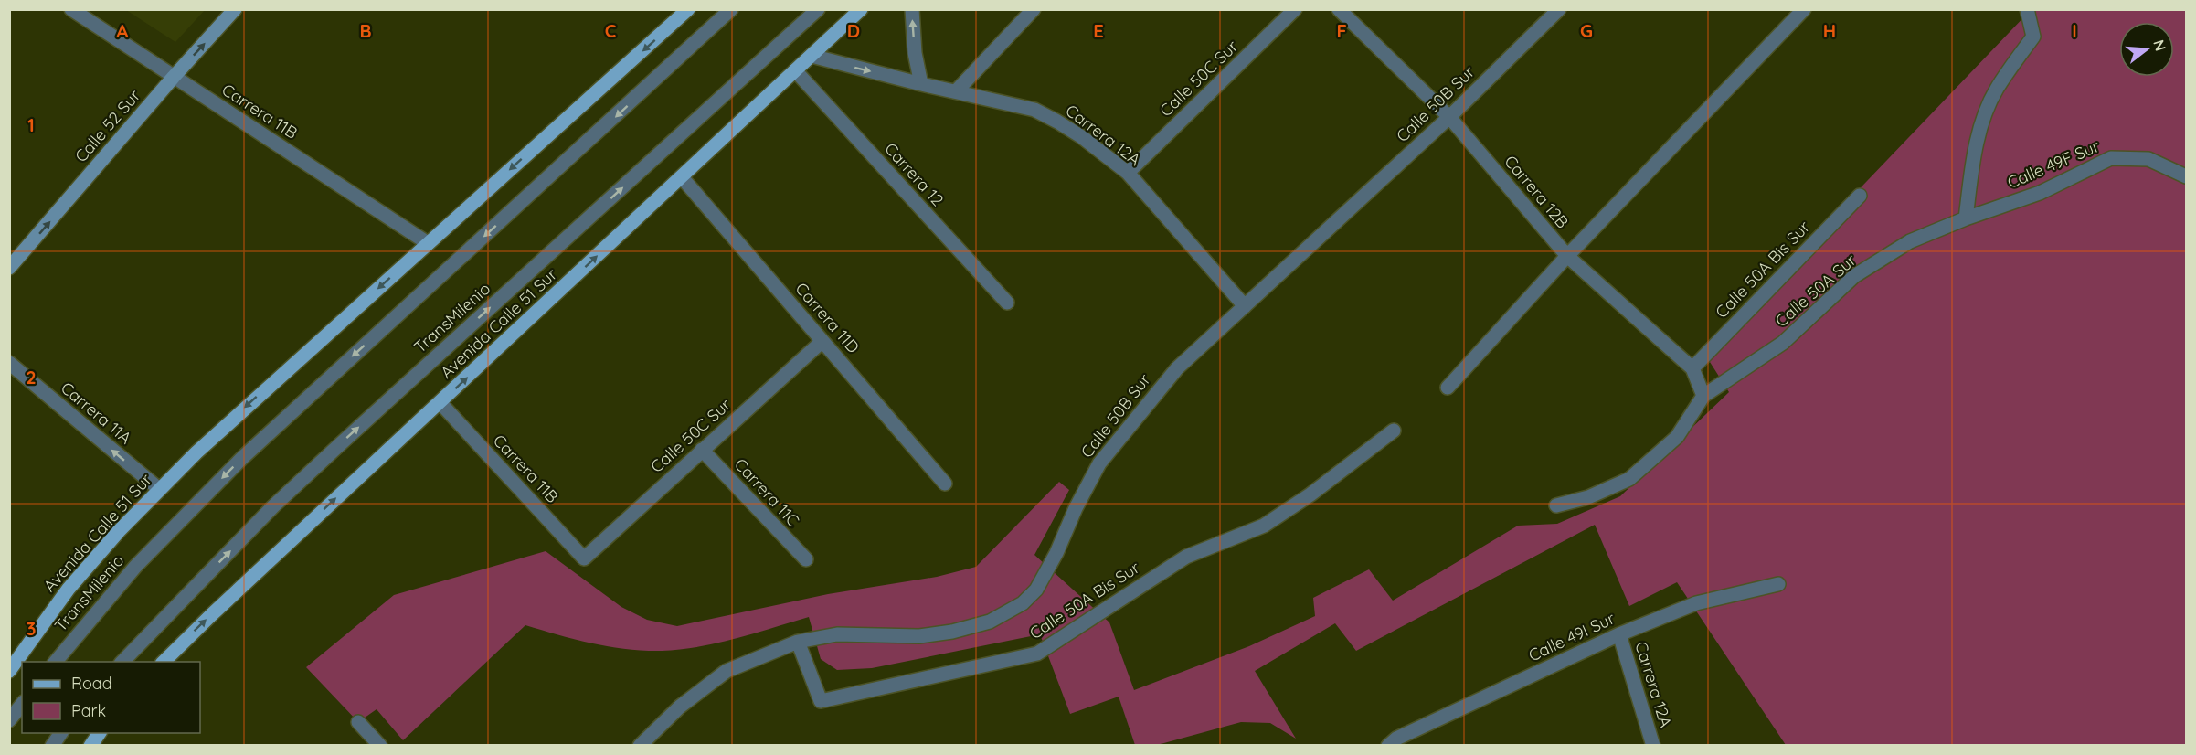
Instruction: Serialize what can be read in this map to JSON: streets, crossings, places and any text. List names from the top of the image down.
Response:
{
  "streets": {
    "main road": ["Avenida Calle 51 Sur"],
    "street": [
      "Calle 50C Sur",
      "Calle 50B Sur",
      "Carrera 11B",
      "Calle 52 Sur",
      "Carrera 12A",
      "Calle 49F Sur",
      "Carrera 12",
      "Carrera 12B",
      "Calle 50A Bis Sur",
      "Calle 50A Sur",
      "TransMilenio",
      "Carrera 11D",
      "Carrera 11A",
      "Carrera 11C",
      "Calle 49I Sur"
    ]
  },
  "crossings": [
    ["Calle 50C Sur", "Carrera 11B"],
    ["Calle 50C Sur", "Carrera 12A"],
    ["Calle 50C Sur", "Carrera 11D"],
    ["Calle 50C Sur", "Carrera 11C"],
    ["Calle 50B Sur", "Carrera 12A"],
    ["Calle 50B Sur", "Carrera 12B"],
    ["Calle 50B Sur", "Calle 50A Bis Sur"],
    ["Carrera 11B", "Calle 52 Sur"],
    ["Carrera 11B", "Avenida Calle 51 Sur"],
    ["Carrera 12A", "Avenida Calle 51 Sur"],
    ["Carrera 12A", "Calle 49I Sur"],
    ["Calle 49F Sur", "Calle 50A Sur"],
    ["Carrera 12", "Avenida Calle 51 Sur"],
    ["Carrera 12B", "Calle 50A Bis Sur"],
    ["Carrera 12B", "Calle 50A Sur"],
    ["Carrera 11D", "Avenida Calle 51 Sur"],
    ["Avenida Calle 51 Sur", "Carrera 11A"]
  ],
  "one_way": ["Calle 52 Sur", "Carrera 11A"],
  "legend": ["Road", "Park"],
  "north": "right",
  "grid": {
    "columns": [
      "A",
      "B",
      "C",
      "D",
      "E",
      "F",
      "G",
      "H",
      "I"
    ],
    "rows": ["1", "2", "3"]
  }
}
